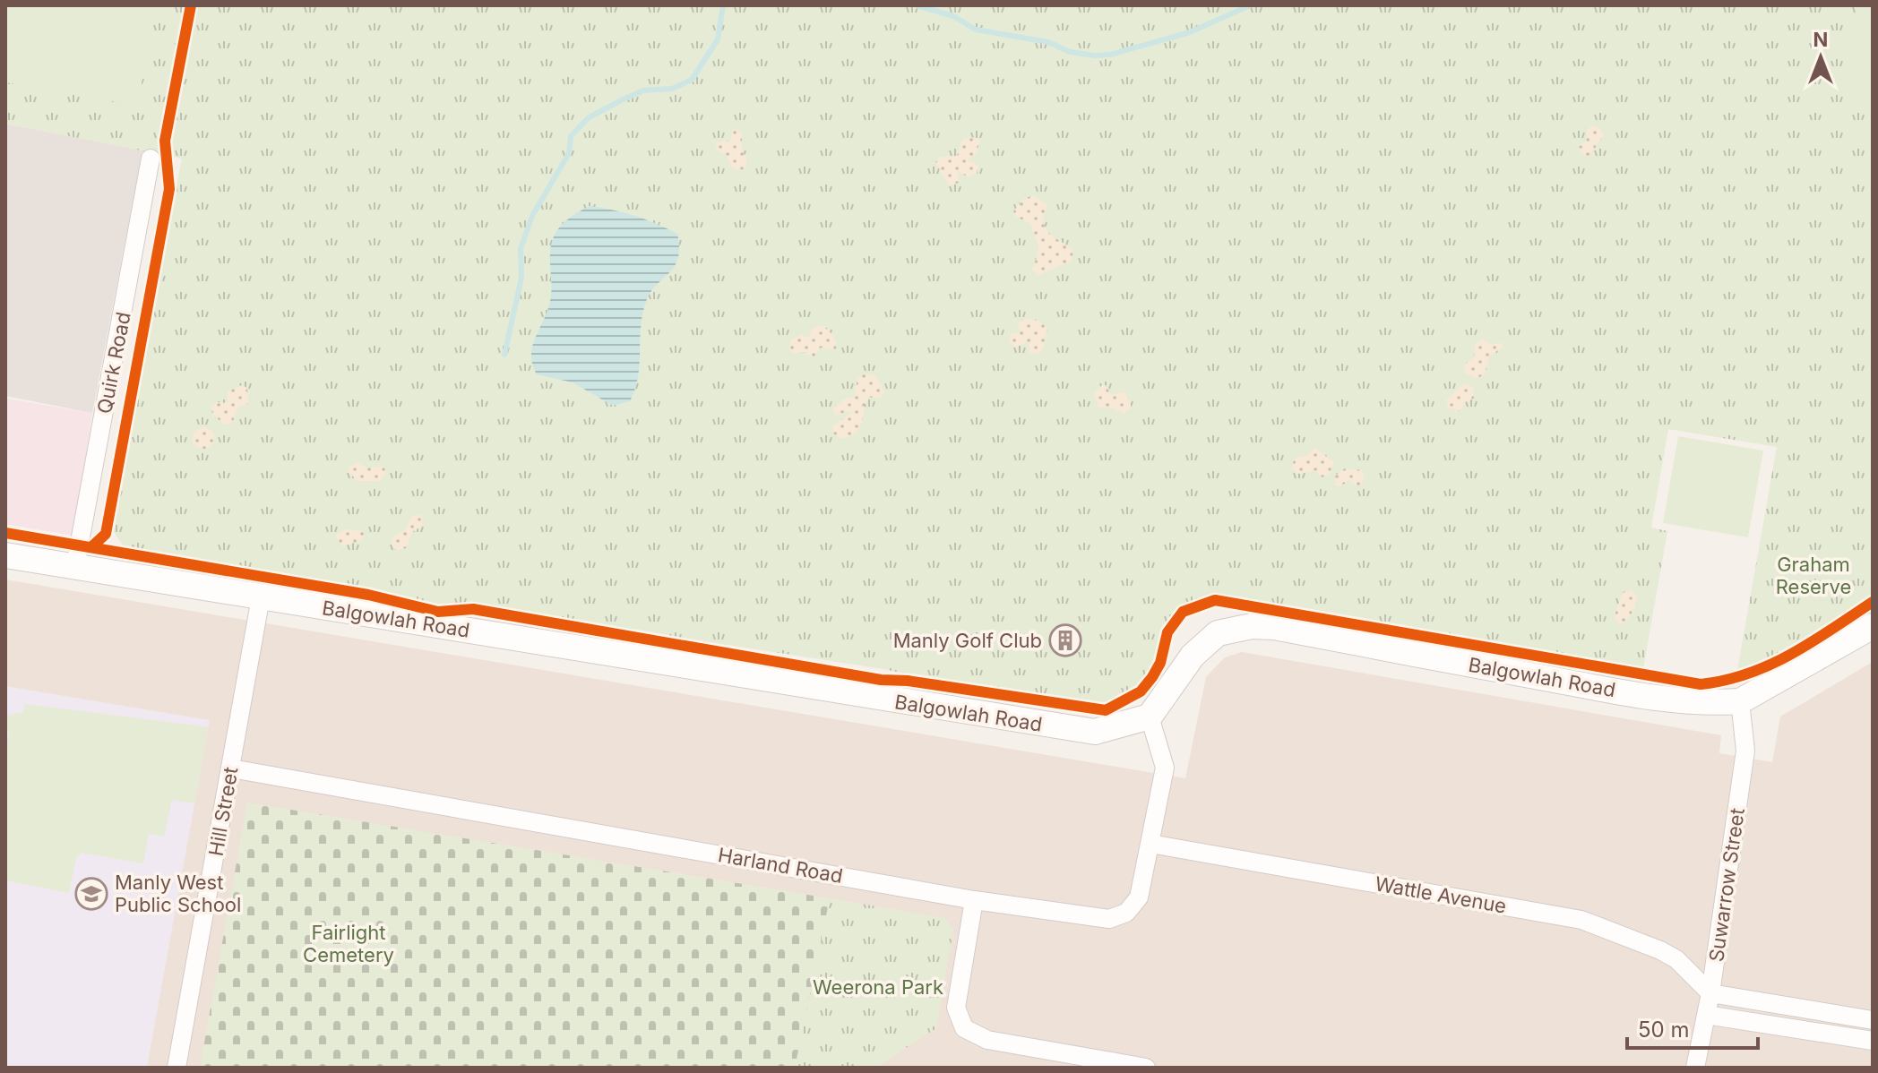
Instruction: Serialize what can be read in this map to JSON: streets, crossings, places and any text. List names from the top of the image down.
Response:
{
  "streets": {
    "street": [
      "Quirk Road",
      "Balgowlah Road",
      "Hill Street",
      "Harland Road",
      "Suwarrow Street",
      "Wattle Avenue"
    ]
  },
  "crossings": [
    ["Quirk Road", "Balgowlah Road"],
    ["Balgowlah Road", "Hill Street"],
    ["Balgowlah Road", "Harland Road"],
    ["Balgowlah Road", "Suwarrow Street"],
    ["Hill Street", "Harland Road"],
    ["Harland Road", "Wattle Avenue"],
    ["Suwarrow Street", "Wattle Avenue"]
  ],
  "parks": ["Graham Reserve", "Fairlight Cemetery", "Weerona Park"],
  "places": {
    "building": ["Manly Golf Club"],
    "school or university": ["Manly West Public School"]
  },
  "scale_bar": "50 m",
  "north": "top"
}
